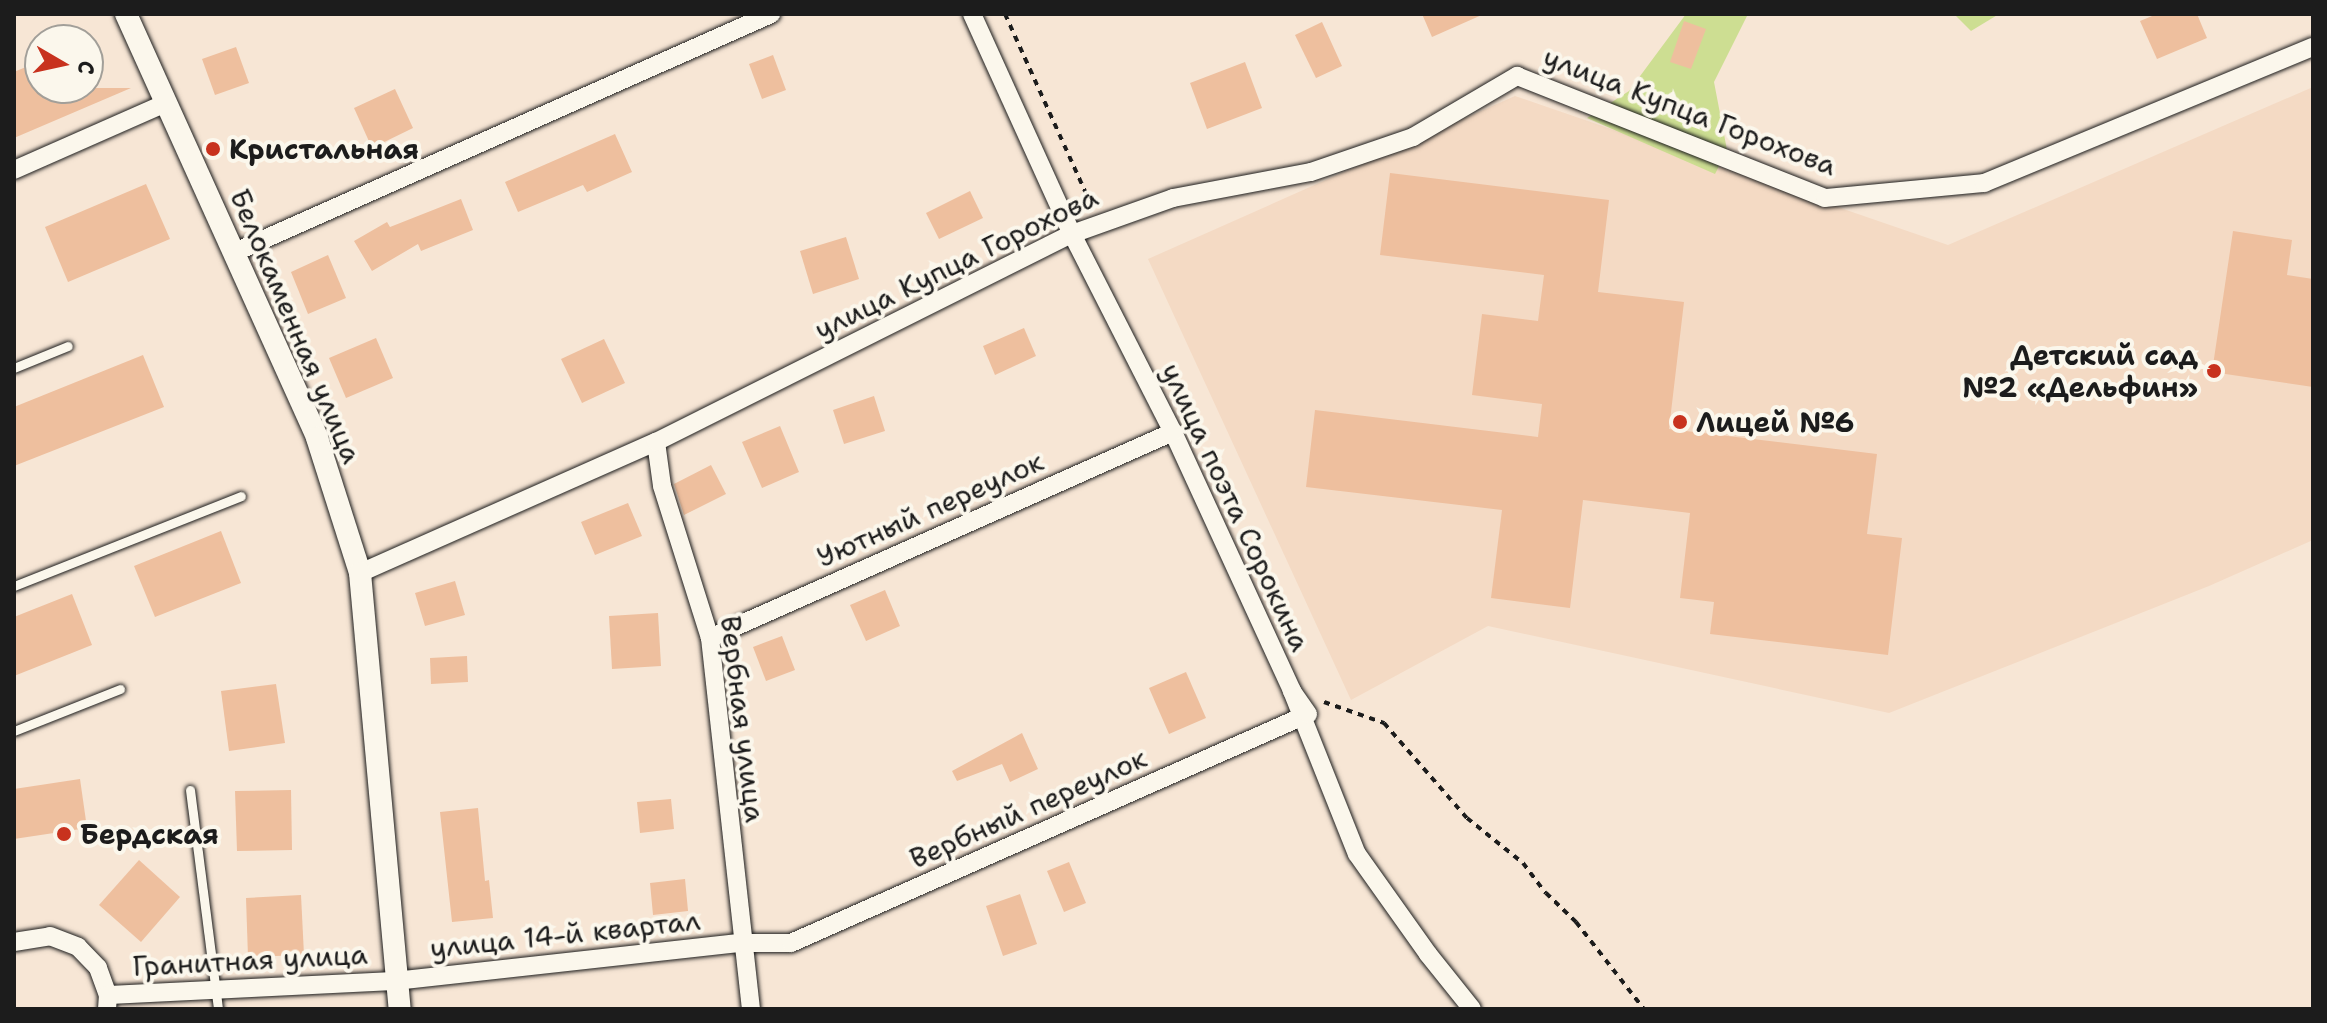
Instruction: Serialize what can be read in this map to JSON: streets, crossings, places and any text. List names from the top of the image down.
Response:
{
  "streets": {
    "street": [
      "улица Купца Горохова",
      "Белокаменная улица",
      "улица поэта Сорокина",
      "Уютный переулок",
      "Вербная улица",
      "Вербный переулок",
      "улица 14-й квартал",
      "Гранитная улица"
    ]
  },
  "crossings": [
    ["улица Купца Горохова", "Белокаменная улица"],
    ["улица Купца Горохова", "улица поэта Сорокина"],
    ["улица Купца Горохова", "Вербная улица"],
    ["Белокаменная улица", "улица 14-й квартал"],
    ["Белокаменная улица", "Гранитная улица"],
    ["улица поэта Сорокина", "Уютный переулок"],
    ["улица поэта Сорокина", "Вербный переулок"],
    ["Уютный переулок", "Вербная улица"],
    ["Вербная улица", "Вербный переулок"],
    ["Вербная улица", "улица 14-й квартал"],
    ["Вербный переулок", "улица 14-й квартал"],
    ["улица 14-й квартал", "Гранитная улица"]
  ],
  "places": [
    "Кристальная",
    "Детский сад №2 «Дельфин»",
    "Лицей №6",
    "Бердская"
  ],
  "north": "right"
}
